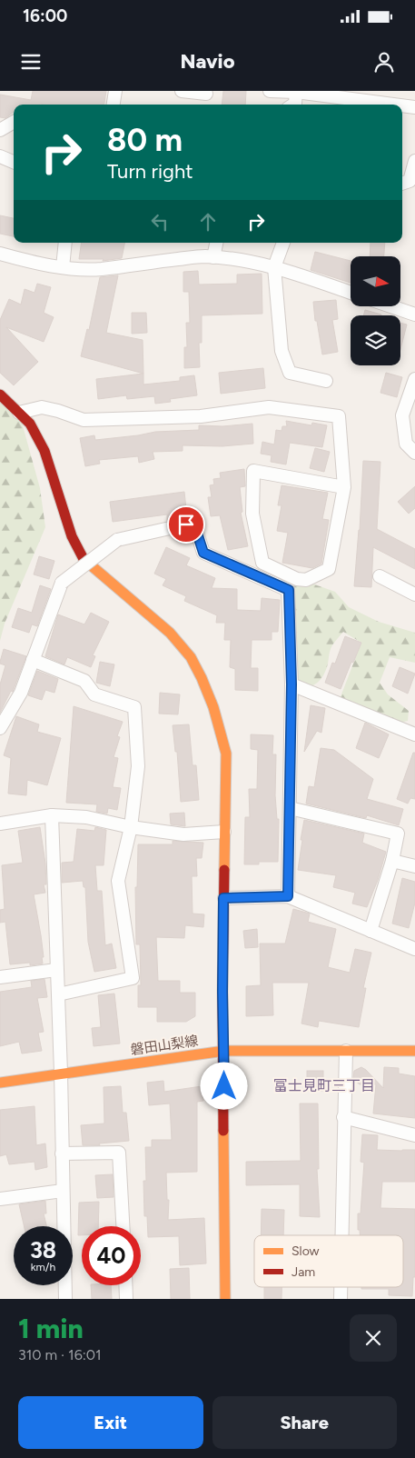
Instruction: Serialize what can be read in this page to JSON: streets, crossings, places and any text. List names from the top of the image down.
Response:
{
  "streets": {
    "street": ["磐田山梨線"]
  },
  "districts": ["富士見町三丁目"],
  "legend": ["Slow", "Jam"],
  "north": "right",
  "page": {
    "status": "16:00",
    "header": "Navio",
    "turn": ["80 m", "Turn right"],
    "speed": "38 km/h",
    "limit": "40",
    "heading": ["1 min", "310 m · 16:01"],
    "buttons": ["Exit", "Share"]
  }
}
